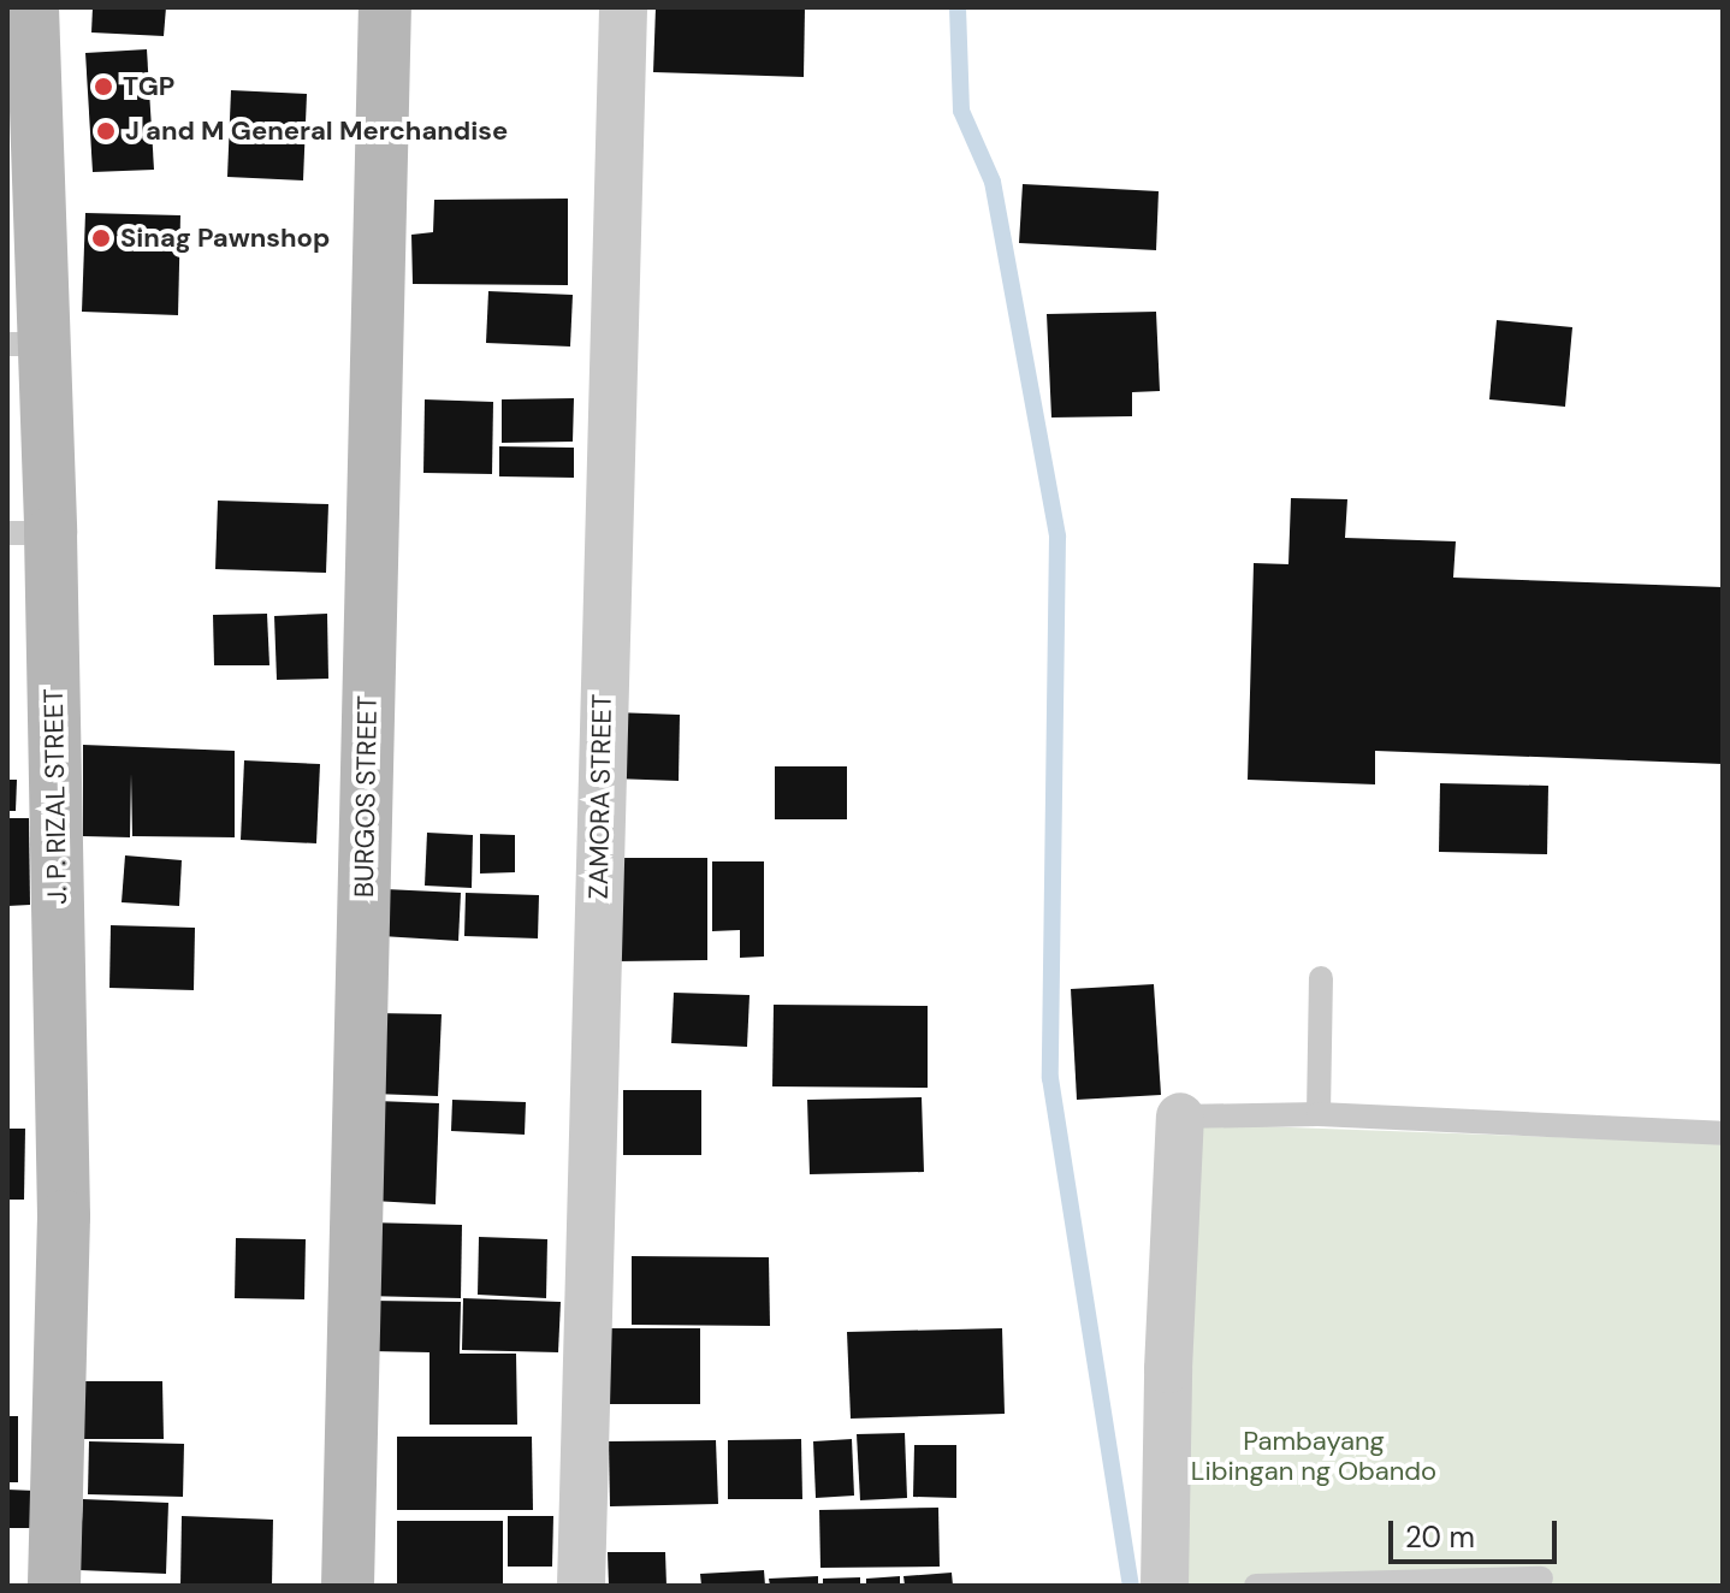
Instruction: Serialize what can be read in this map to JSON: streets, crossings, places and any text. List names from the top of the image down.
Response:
{
  "streets": {
    "main road": ["J. P. RIZAL STREET", "BURGOS STREET"],
    "street": ["ZAMORA STREET"]
  },
  "parks": ["Pambayang Libingan ng Obando"],
  "places": ["TGP", "J and M General Merchandise", "Sinag Pawnshop"],
  "scale_bar": "20 m"
}
